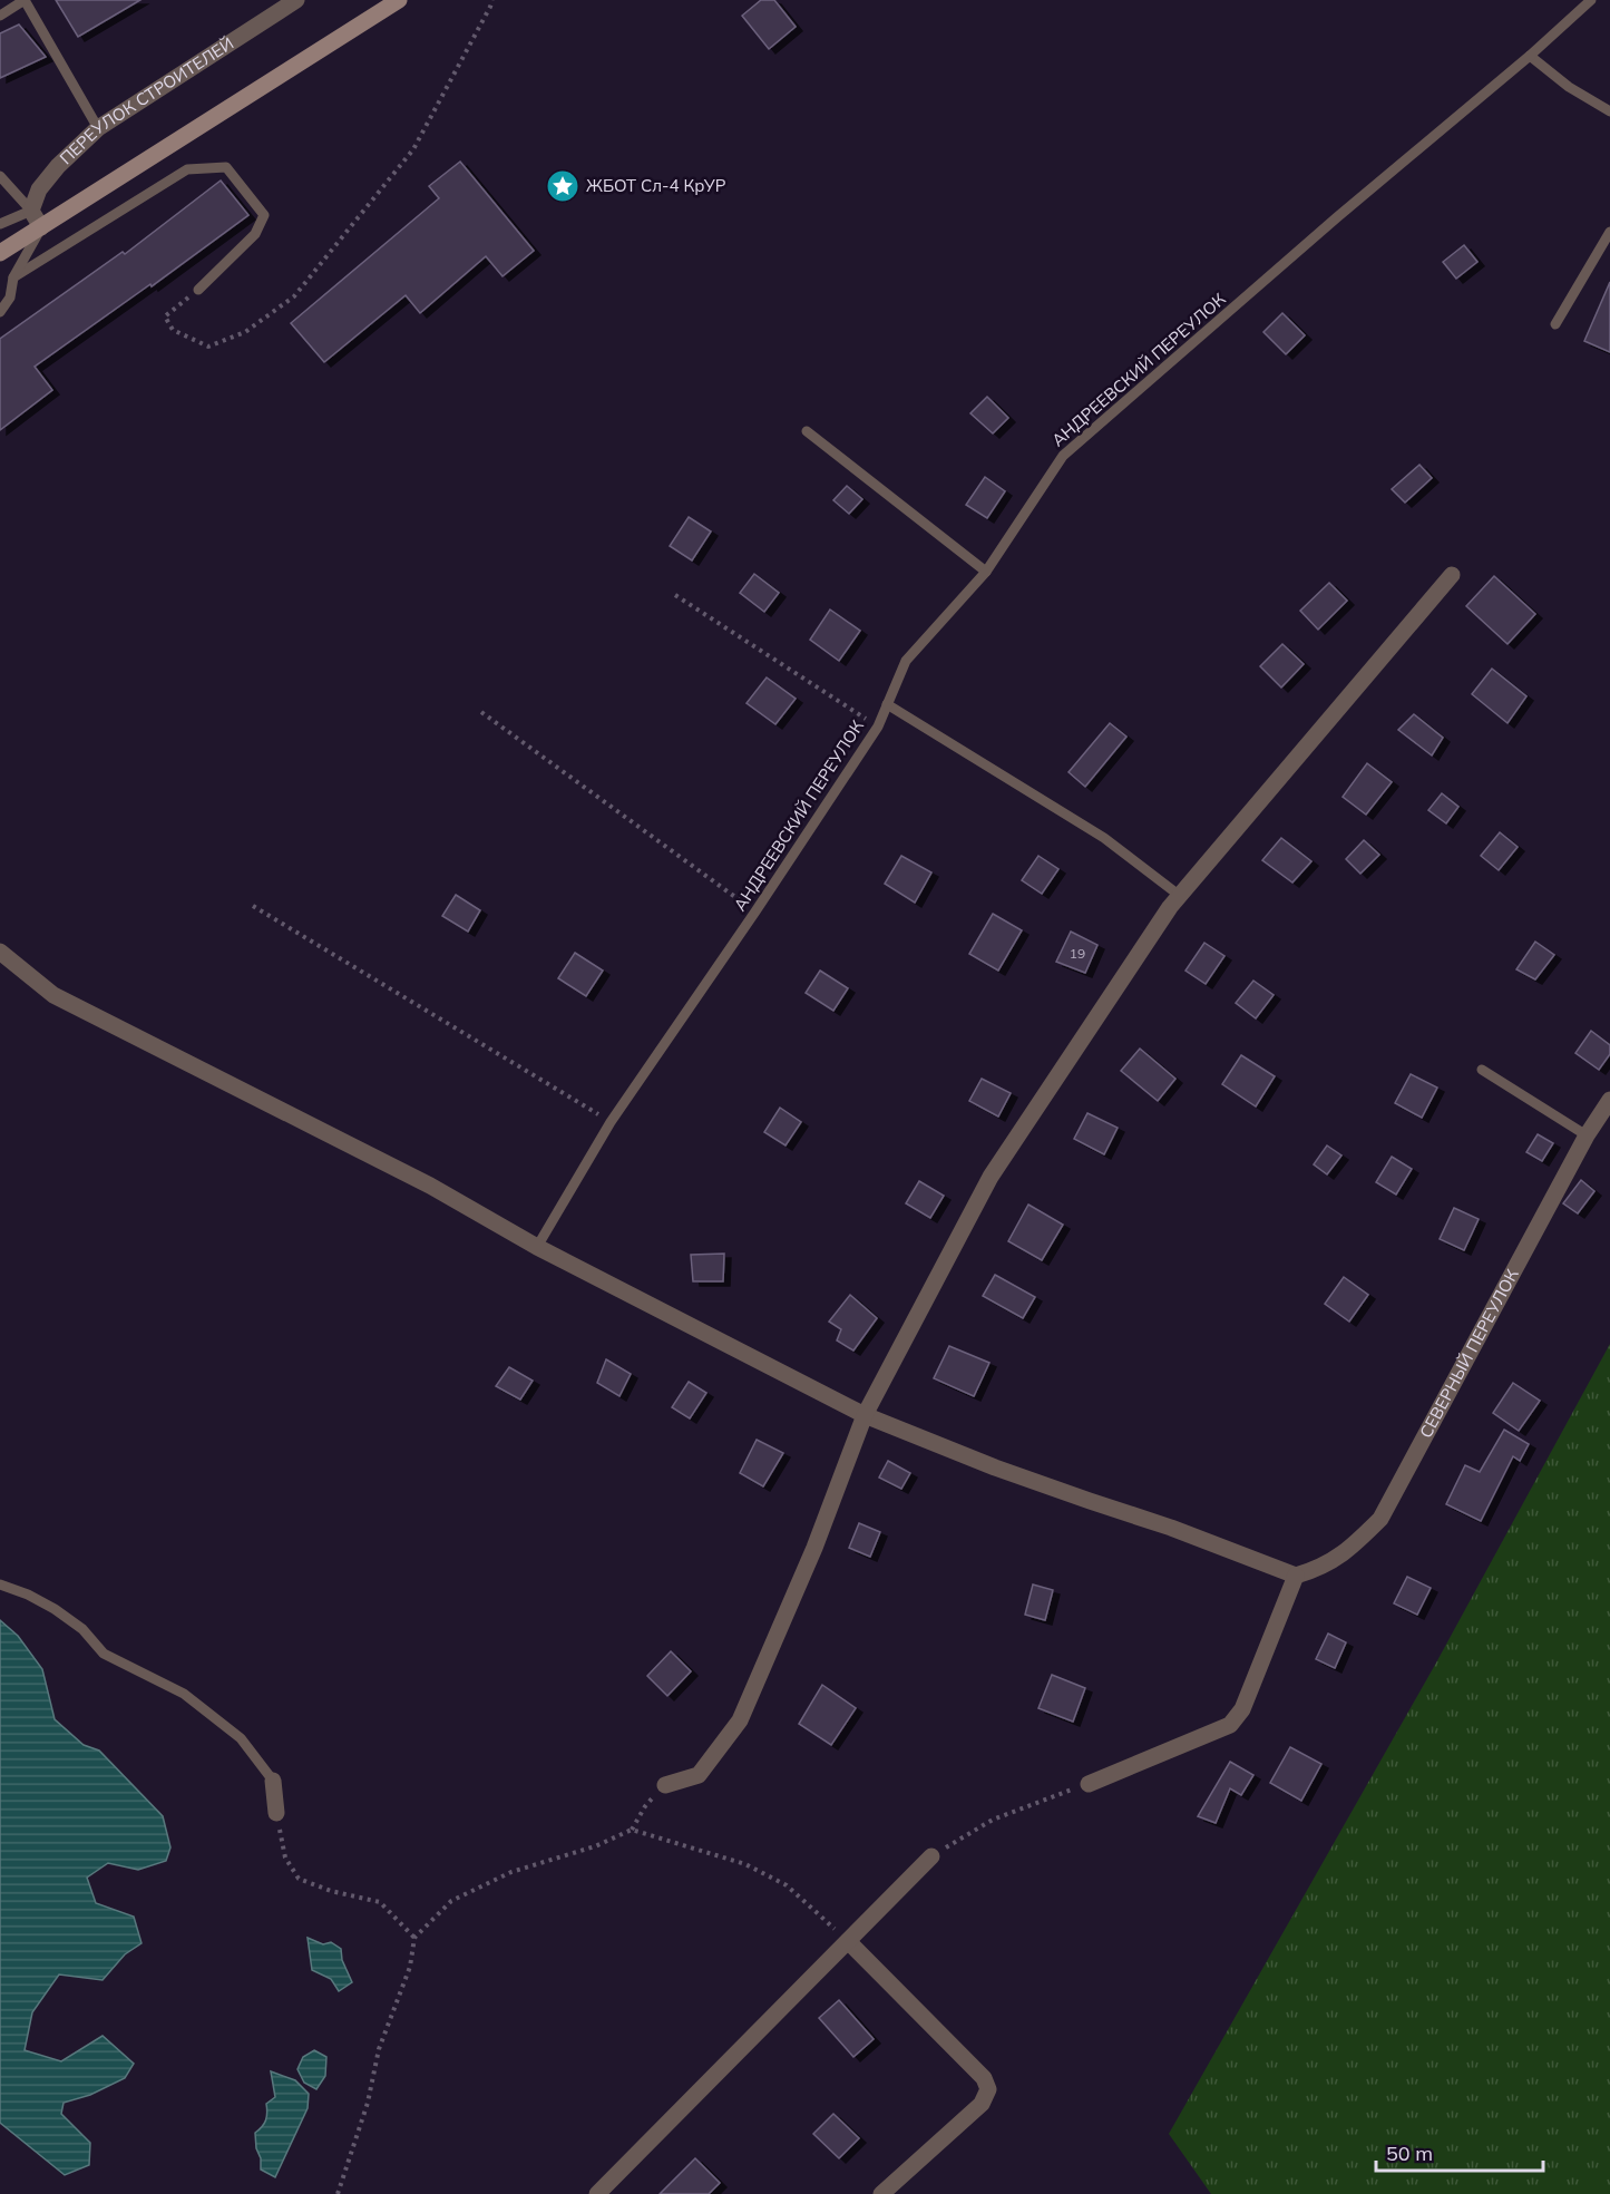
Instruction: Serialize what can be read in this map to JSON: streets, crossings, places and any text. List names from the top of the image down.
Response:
{
  "streets": {
    "street": ["ПЕРЕУЛОК СТРОИТЕЛЕЙ", "СЕВЕРНЫЙ ПЕРЕУЛОК"],
    "lane": ["АНДРЕЕВСКИЙ ПЕРЕУЛОК"]
  },
  "places": {
    "place": ["ЖБОТ Сл-4 КрУР"]
  },
  "house_numbers": ["19"],
  "scale_bar": "50 m"
}
